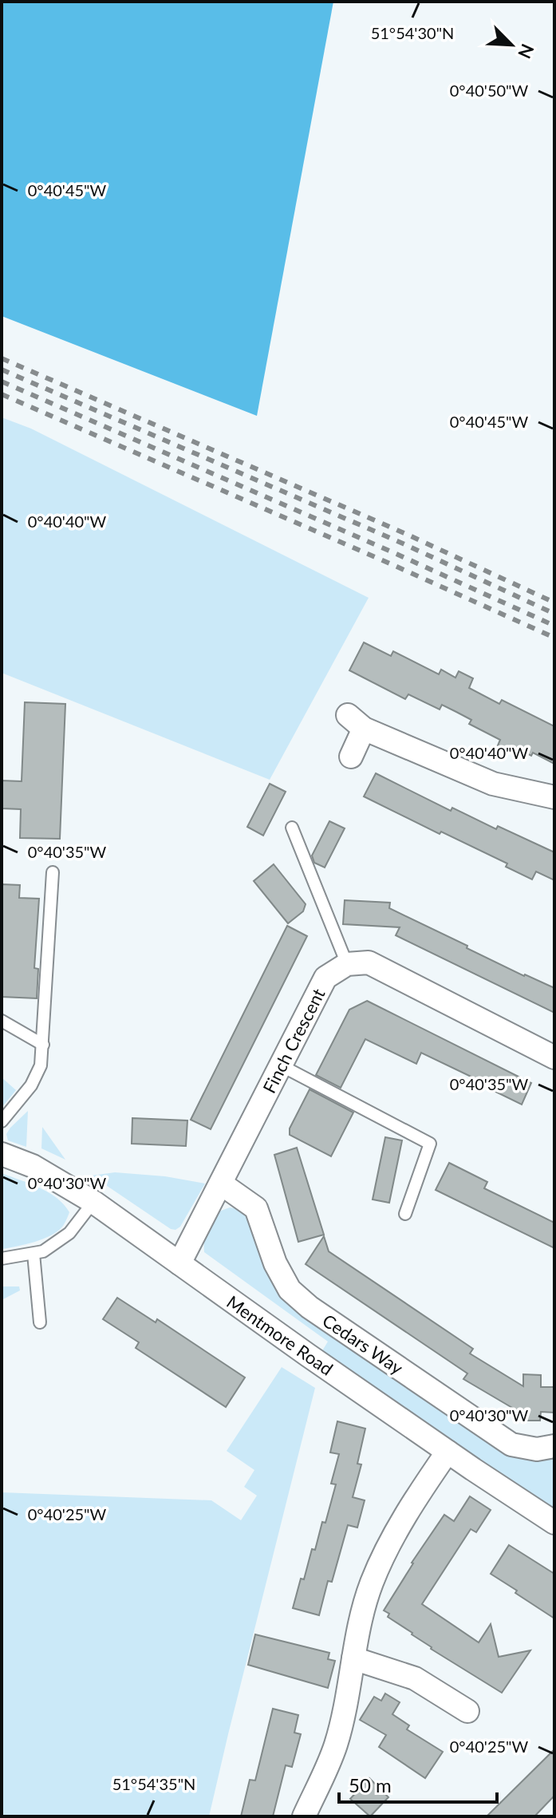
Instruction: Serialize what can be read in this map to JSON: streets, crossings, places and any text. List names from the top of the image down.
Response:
{
  "streets": {
    "street": ["Finch Crescent", "Mentmore Road", "Cedars Way"]
  },
  "crossings": [
    ["Finch Crescent", "Mentmore Road"],
    ["Finch Crescent", "Cedars Way"]
  ],
  "scale_bar": "50 m",
  "north": "bottom right",
  "coordinates": [
    "51°54'30\"N",
    "0°40'50\"W",
    "0°40'45\"W",
    "0°40'40\"W",
    "0°40'35\"W",
    "0°40'30\"W",
    "0°40'25\"W",
    "51°54'35\"N"
  ]
}
